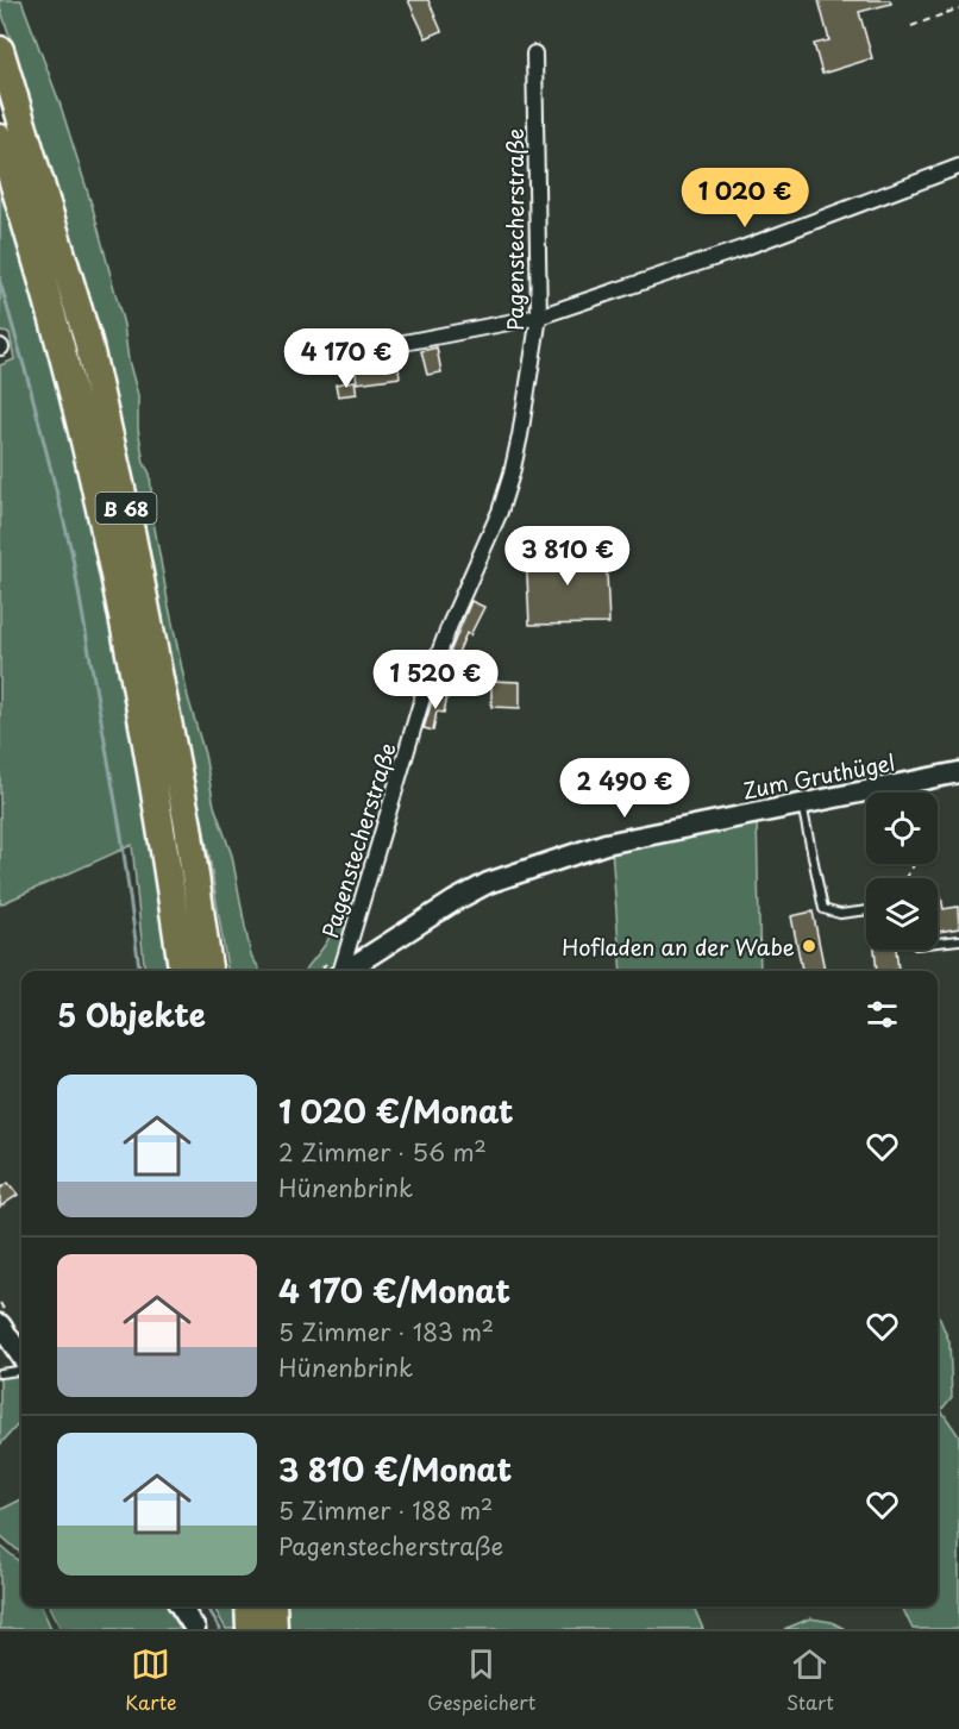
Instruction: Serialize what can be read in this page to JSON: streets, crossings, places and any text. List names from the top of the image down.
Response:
{
  "streets": {
    "highway": ["B 68"],
    "street": ["Pagenstecherstraße", "Zum Gruthügel"]
  },
  "places": ["Hofladen an der Wabe"],
  "page": {
    "price": [
      "1 020 €",
      "4 170 €",
      "3 810 €",
      "1 520 €",
      "2 490 €"
    ],
    "heading": "5 Objekte",
    "list": [
      {
        "name": "1 020 €/Monat",
        "note": "2 Zimmer · 56 m² · Hünenbrink"
      },
      {
        "name": "4 170 €/Monat",
        "note": "5 Zimmer · 183 m² · Hünenbrink"
      },
      {
        "name": "3 810 €/Monat",
        "note": "5 Zimmer · 188 m² · Pagenstecherstraße"
      }
    ],
    "tabs": ["Karte", "Gespeichert", "Start"]
  }
}
